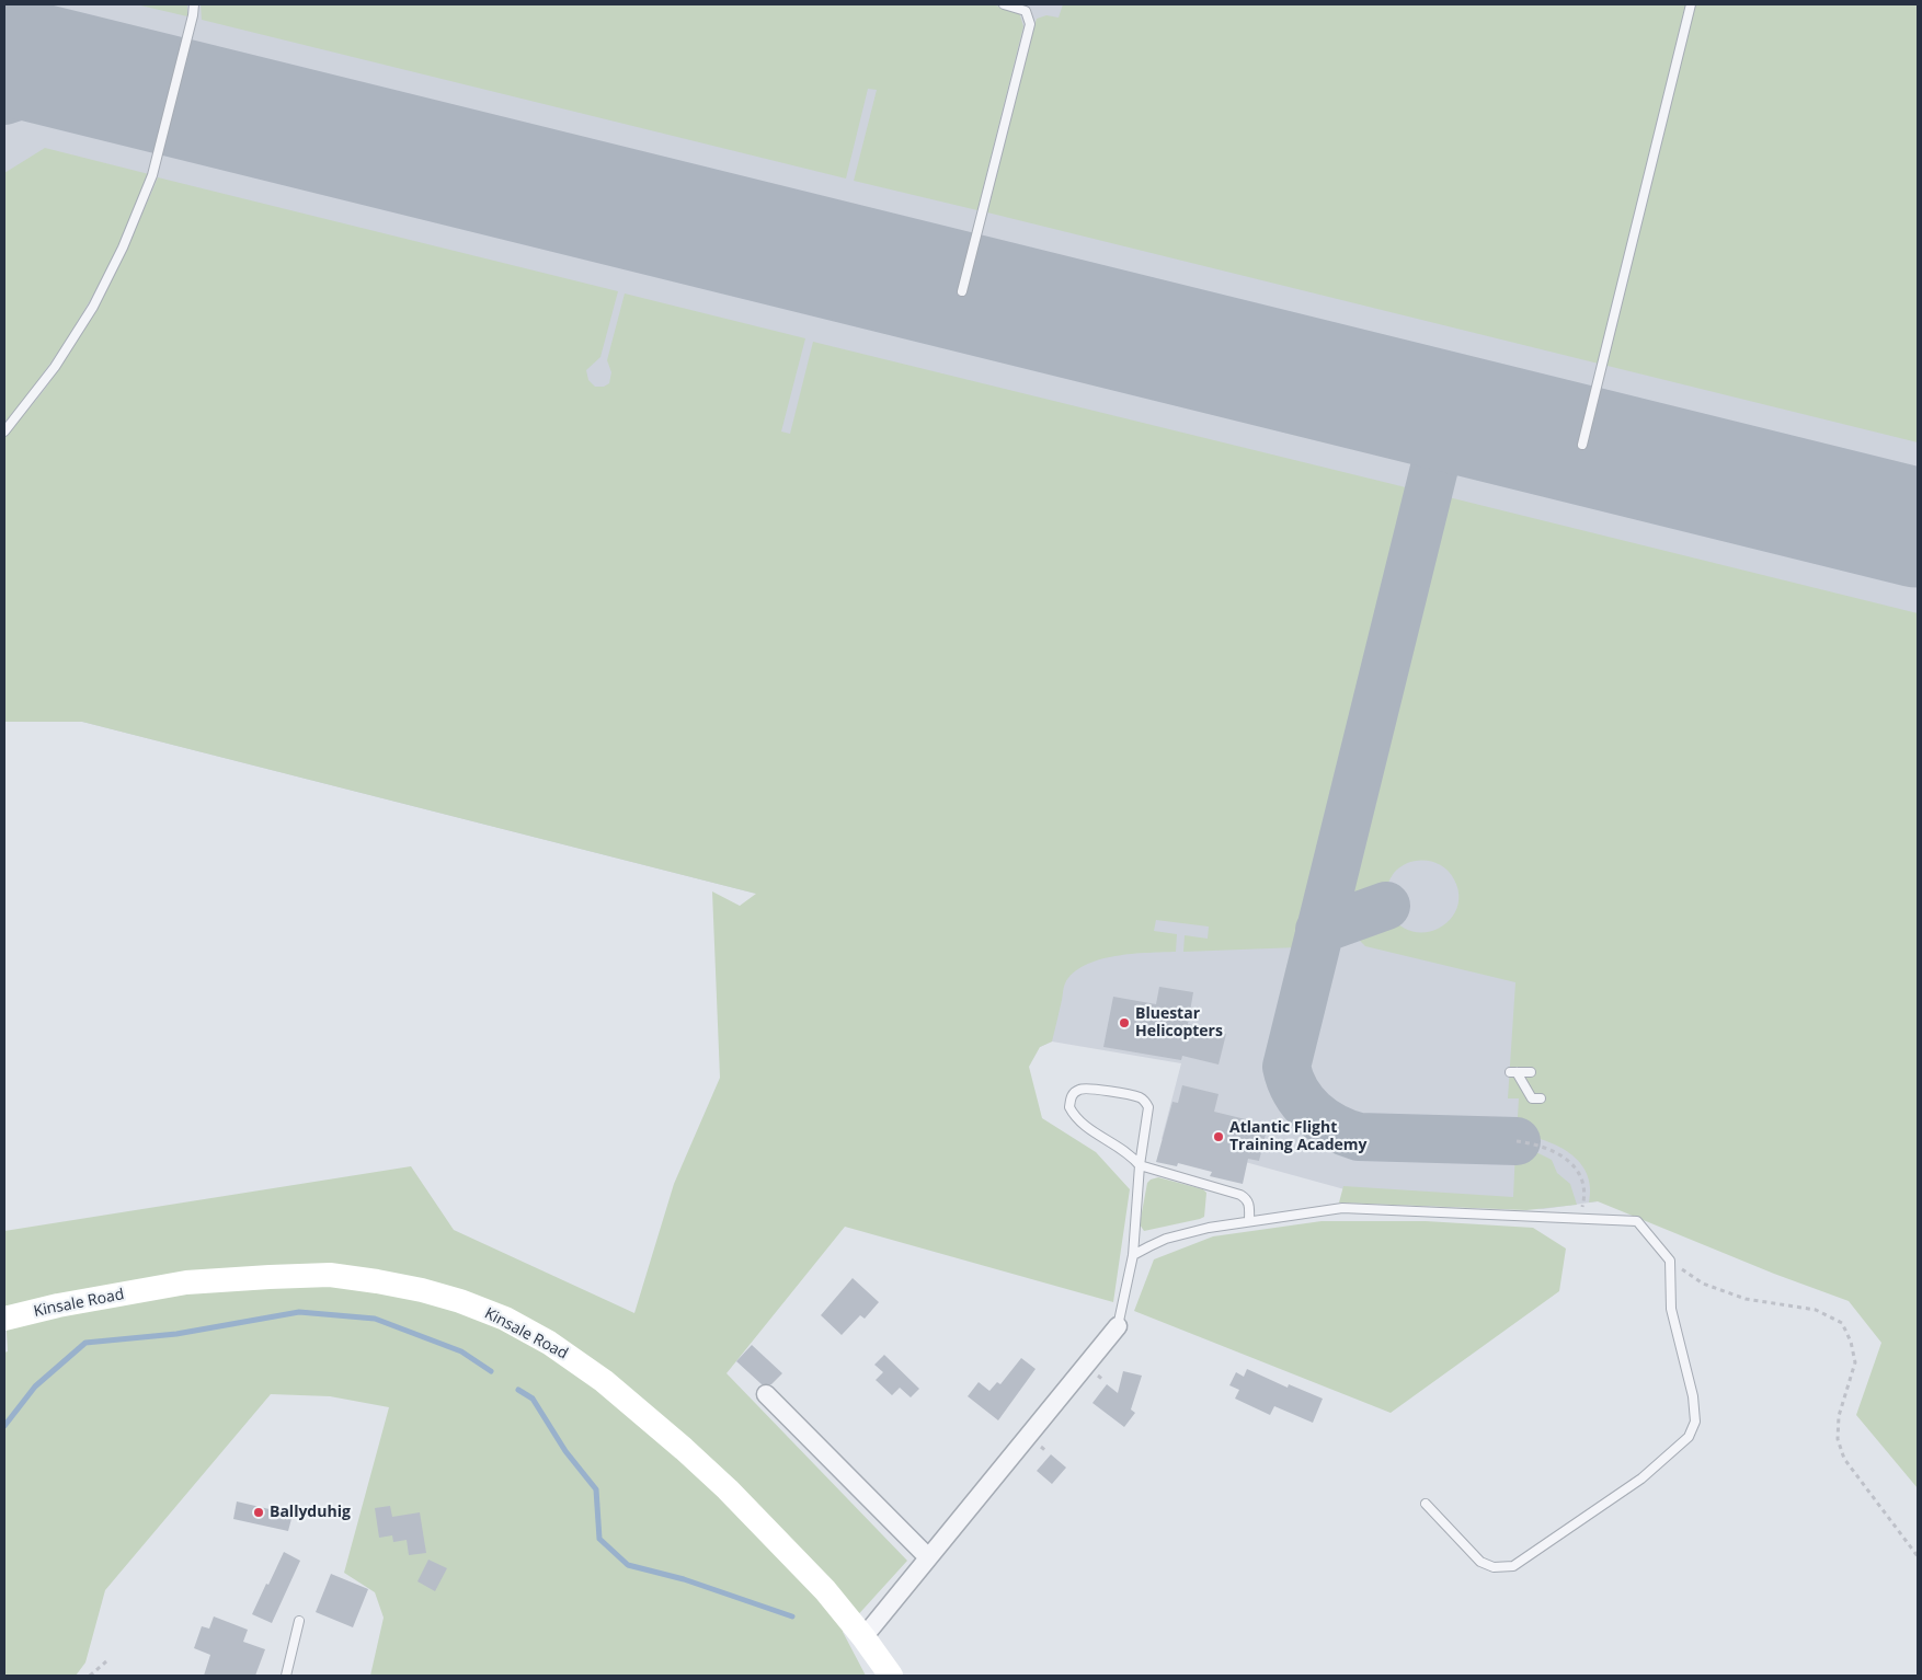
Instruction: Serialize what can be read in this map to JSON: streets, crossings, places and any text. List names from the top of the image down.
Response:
{
  "streets": {
    "main road": ["Kinsale Road"]
  },
  "places": ["Bluestar Helicopters", "Atlantic Flight Training Academy", "Ballyduhig"]
}
